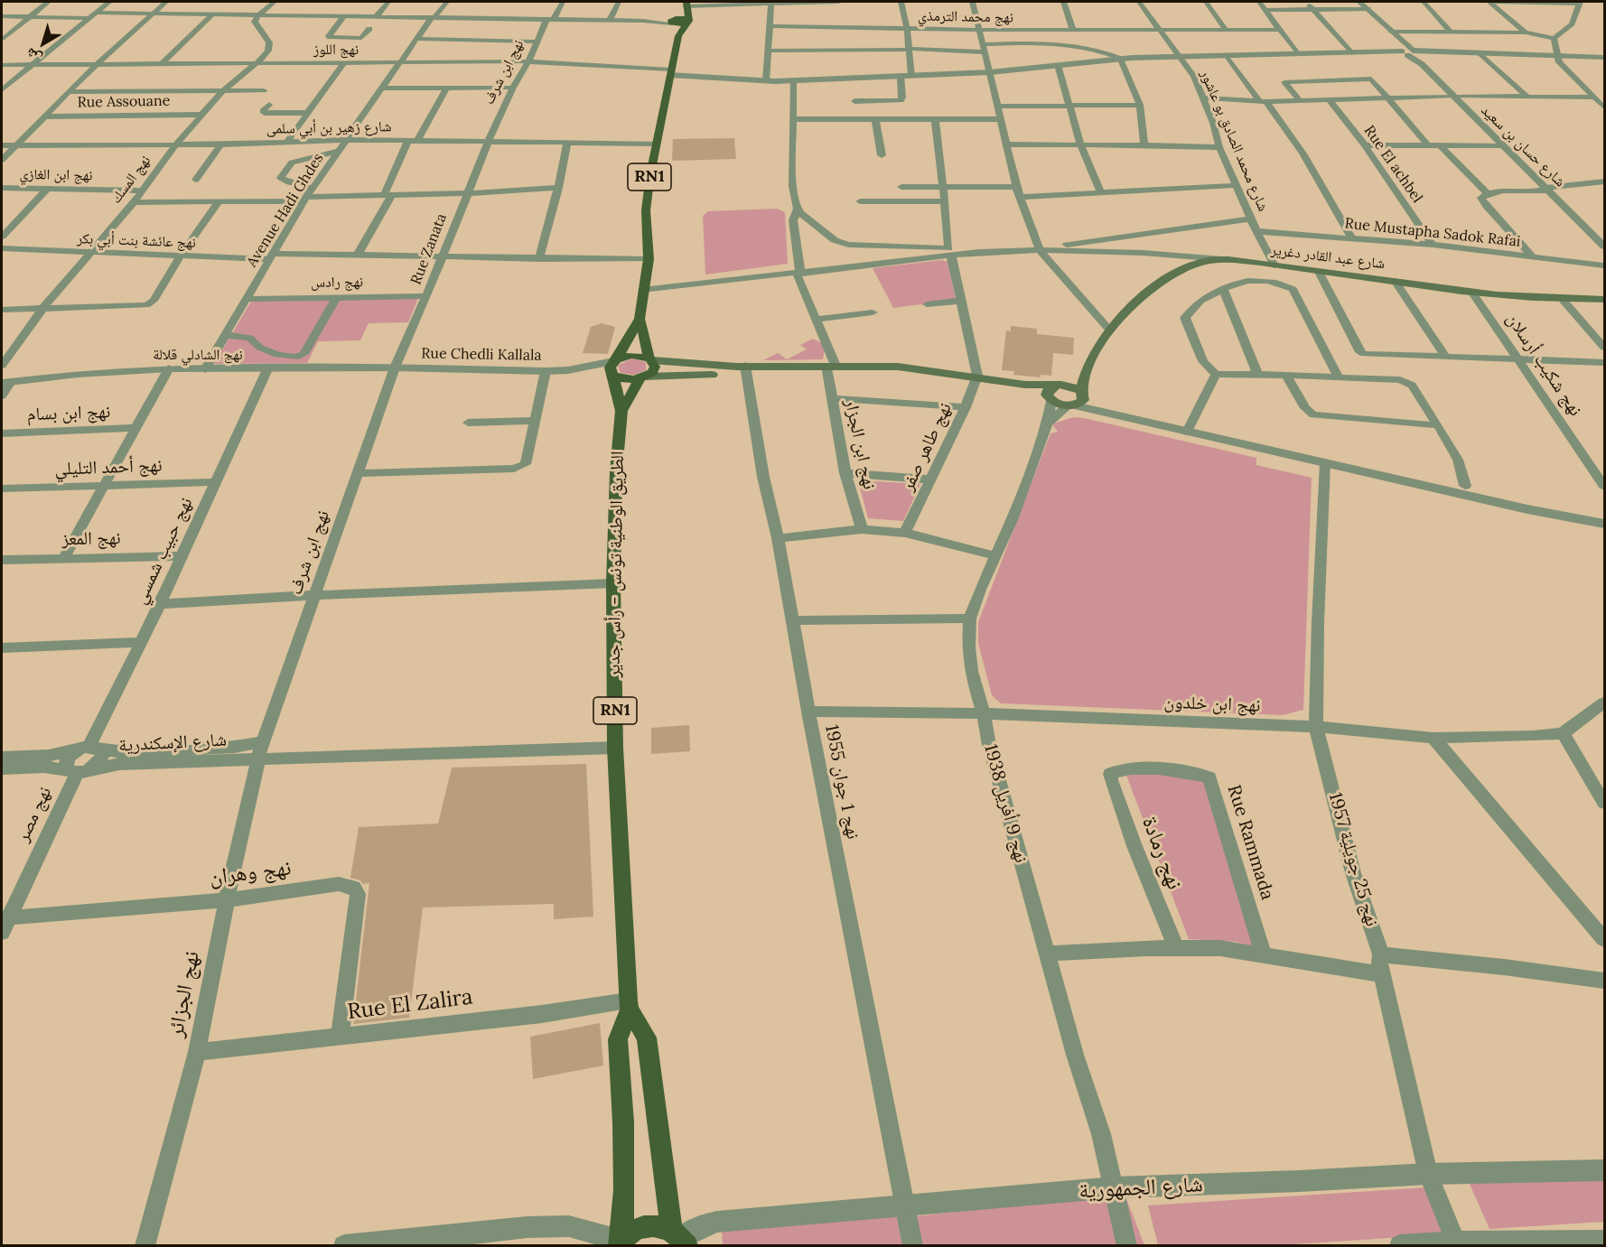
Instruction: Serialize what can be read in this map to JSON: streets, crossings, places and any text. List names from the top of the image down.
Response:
{
  "streets": {
    "main road": ["RN1", "شارع عبد القادر دغرير", "الطريق الوطنية تونس - رأس جدير"],
    "street": [
      "نهج محمد الترمذي",
      "نهج اللوز",
      "نهج ابن شرف",
      "Rue Assouane",
      "شارع زهير بن أبي سلمى",
      "شارع محمد الصادق بو عاشور",
      "شارع حسان بن سعيد",
      "Rue El achbel",
      "نهج ابن الغازي",
      "نهج المسك",
      "Avenue Hadi Ghdes",
      "Rue Mustapha Sadok Rafai",
      "نهج عائشة بنت أبي بكر",
      "Rue Zanata",
      "نهج رادس",
      "نهج الشادلي قلالة",
      "Rue Chedli Kallala",
      "نهج شكيب أرسلان",
      "نهج ابن بسام",
      "نهج ابن الجزار",
      "نهج طاهر صفر",
      "نهج أحمد التليلي",
      "نهج المعز",
      "نهج حبيب شمسي",
      "نهج ابن خلدون",
      "شارع الإسكندرية",
      "نهج 1 جوان 1955",
      "نهج 9 أفريل 1938",
      "نهج مصر",
      "Rue Rammada",
      "نهج رمادة",
      "نهج 25 جويلية 1957",
      "نهج وهران",
      "نهج الجزائر",
      "Rue El Zalira",
      "شارع الجمهورية"
    ]
  },
  "crossings": [
    ["نهج محمد الترمذي", "شارع محمد الصادق بو عاشور"],
    ["نهج اللوز", "نهج ابن شرف"],
    ["نهج اللوز", "RN1"],
    ["نهج اللوز", "نهج المسك"],
    ["نهج اللوز", "Avenue Hadi Ghdes"],
    ["نهج ابن شرف", "شارع زهير بن أبي سلمى"],
    ["نهج ابن شرف", "Rue Zanata"],
    ["نهج ابن شرف", "نهج الشادلي قلالة"],
    ["نهج ابن شرف", "Rue Chedli Kallala"],
    ["نهج ابن شرف", "شارع الإسكندرية"],
    ["نهج ابن شرف", "نهج الجزائر"],
    ["Rue Assouane", "نهج المسك"],
    ["شارع زهير بن أبي سلمى", "RN1"],
    ["شارع زهير بن أبي سلمى", "نهج المسك"],
    ["شارع زهير بن أبي سلمى", "Avenue Hadi Ghdes"],
    ["شارع زهير بن أبي سلمى", "Rue Zanata"],
    ["شارع محمد الصادق بو عاشور", "Rue Mustapha Sadok Rafai"],
    ["شارع محمد الصادق بو عاشور", "شارع عبد القادر دغرير"],
    ["Rue El achbel", "Rue Mustapha Sadok Rafai"],
    ["نهج ابن الغازي", "نهج المسك"],
    ["RN1", "نهج عائشة بنت أبي بكر"],
    ["RN1", "Rue Chedli Kallala"],
    ["RN1", "الطريق الوطنية تونس - رأس جدير"],
    ["نهج المسك", "نهج عائشة بنت أبي بكر"],
    ["Avenue Hadi Ghdes", "نهج عائشة بنت أبي بكر"],
    ["Avenue Hadi Ghdes", "نهج رادس"],
    ["Avenue Hadi Ghdes", "نهج الشادلي قلالة"],
    ["نهج عائشة بنت أبي بكر", "Rue Zanata"],
    ["Rue Zanata", "نهج رادس"],
    ["Rue Zanata", "نهج الشادلي قلالة"],
    ["Rue Zanata", "Rue Chedli Kallala"],
    ["شارع عبد القادر دغرير", "نهج شكيب أرسلان"],
    ["نهج الشادلي قلالة", "Rue Chedli Kallala"],
    ["نهج الشادلي قلالة", "نهج حبيب شمسي"],
    ["Rue Chedli Kallala", "الطريق الوطنية تونس - رأس جدير"],
    ["نهج أحمد التليلي", "نهج حبيب شمسي"],
    ["نهج المعز", "نهج حبيب شمسي"],
    ["نهج حبيب شمسي", "شارع الإسكندرية"],
    ["الطريق الوطنية تونس - رأس جدير", "Rue El Zalira"],
    ["الطريق الوطنية تونس - رأس جدير", "شارع الجمهورية"],
    ["نهج ابن خلدون", "نهج 1 جوان 1955"],
    ["نهج ابن خلدون", "نهج 9 أفريل 1938"],
    ["نهج ابن خلدون", "نهج 25 جويلية 1957"],
    ["شارع الإسكندرية", "نهج مصر"],
    ["شارع الإسكندرية", "نهج الجزائر"],
    ["نهج 1 جوان 1955", "شارع الجمهورية"],
    ["نهج 9 أفريل 1938", "شارع الجمهورية"],
    ["نهج مصر", "نهج وهران"],
    ["Rue Rammada", "نهج رمادة"],
    ["نهج 25 جويلية 1957", "شارع الجمهورية"],
    ["نهج وهران", "نهج الجزائر"],
    ["نهج وهران", "Rue El Zalira"],
    ["نهج الجزائر", "Rue El Zalira"]
  ],
  "north": "bottom left"
}
